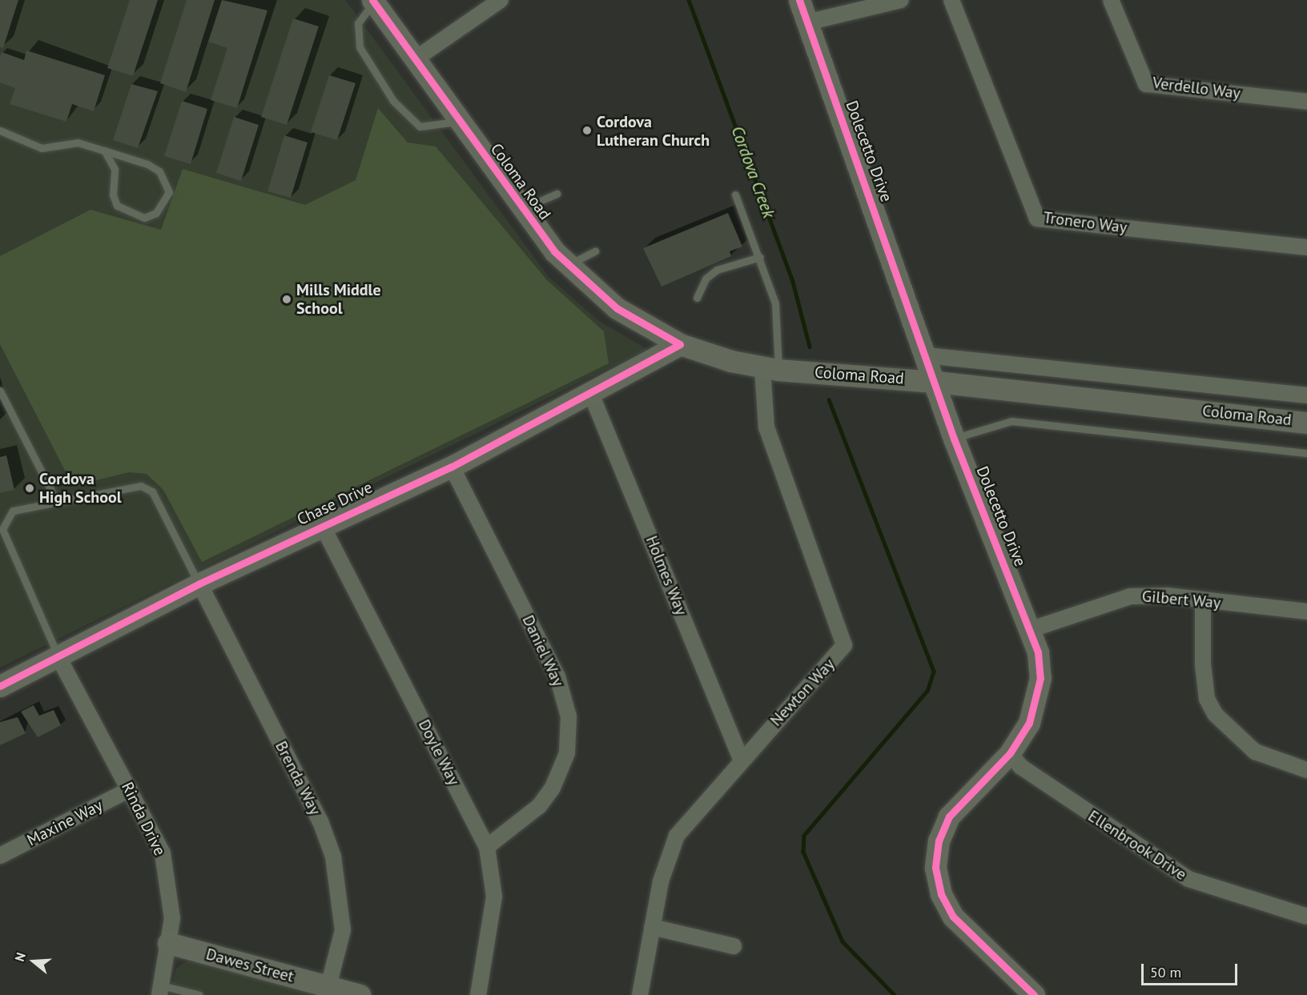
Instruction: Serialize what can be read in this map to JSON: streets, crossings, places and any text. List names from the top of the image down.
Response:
{
  "streets": {
    "street": [
      "Verdello Way",
      "Dolecetto Drive",
      "Coloma Road",
      "Tronero Way",
      "Chase Drive",
      "Holmes Way",
      "Gilbert Way",
      "Daniel Way",
      "Newton Way",
      "Doyle Way",
      "Brenda Way",
      "Rinda Drive",
      "Maxine Way",
      "Ellenbrook Drive",
      "Dawes Street"
    ]
  },
  "crossings": [
    ["Dolecetto Drive", "Coloma Road"],
    ["Dolecetto Drive", "Gilbert Way"],
    ["Dolecetto Drive", "Ellenbrook Drive"],
    ["Coloma Road", "Chase Drive"],
    ["Coloma Road", "Newton Way"],
    ["Chase Drive", "Holmes Way"],
    ["Chase Drive", "Daniel Way"],
    ["Chase Drive", "Doyle Way"],
    ["Chase Drive", "Brenda Way"],
    ["Chase Drive", "Rinda Drive"],
    ["Holmes Way", "Newton Way"],
    ["Daniel Way", "Doyle Way"],
    ["Brenda Way", "Dawes Street"],
    ["Rinda Drive", "Maxine Way"],
    ["Rinda Drive", "Dawes Street"]
  ],
  "water": ["Cordova Creek"],
  "places": ["Cordova Lutheran Church", "Mills Middle School", "Cordova High School"],
  "scale_bar": "50 m",
  "north": "left"
}
